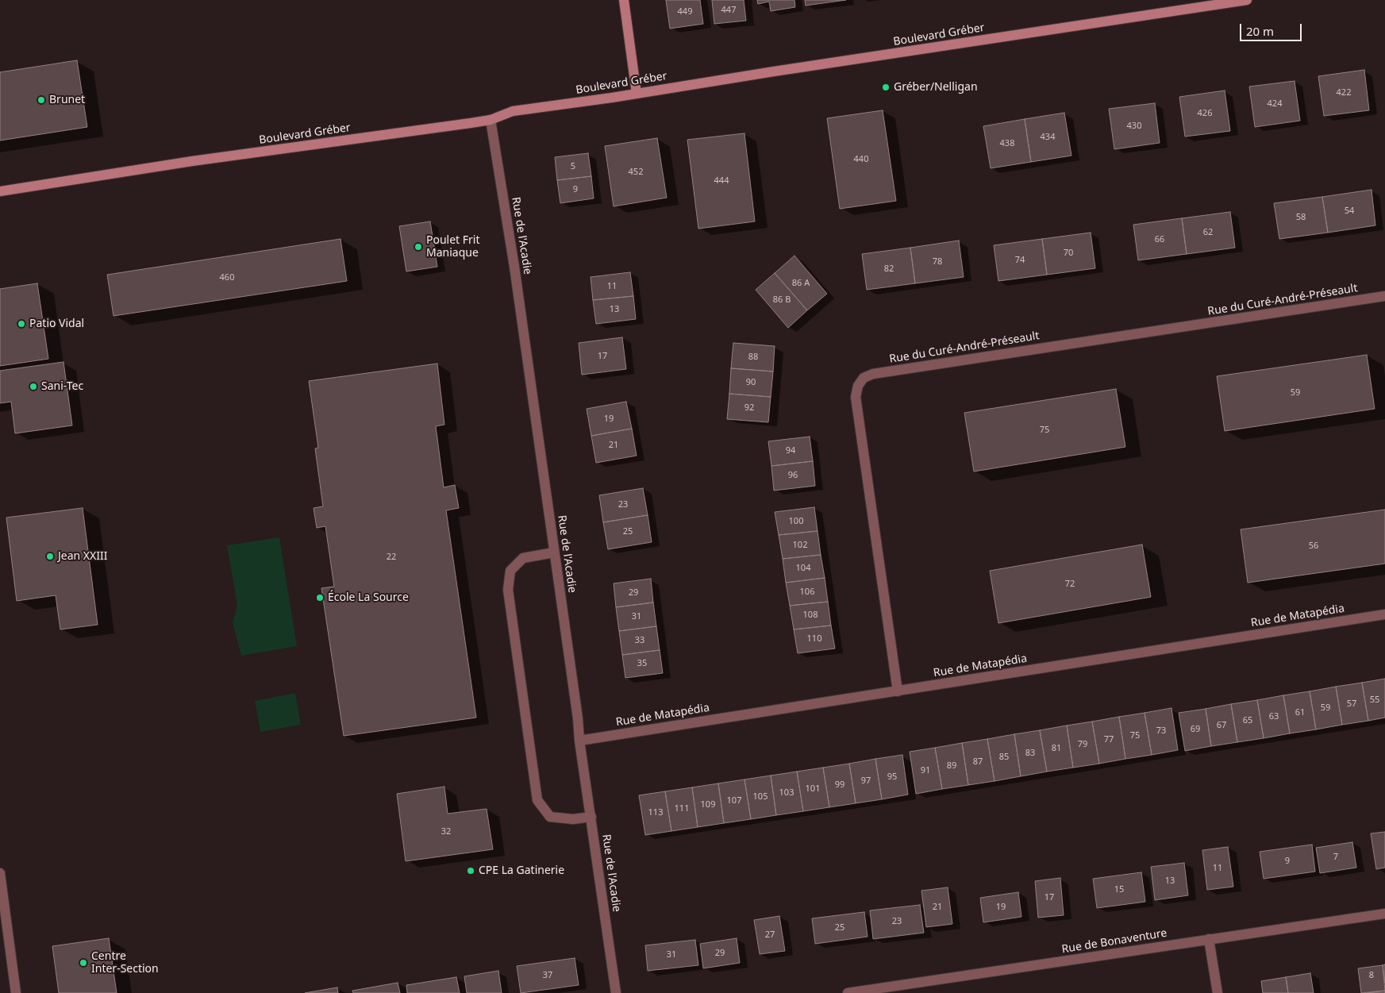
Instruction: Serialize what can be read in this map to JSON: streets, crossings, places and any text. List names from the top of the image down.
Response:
{
  "streets": {
    "main road": ["Boulevard Gréber"],
    "street": [
      "Rue de l'Acadie",
      "Rue du Curé-André-Préseault",
      "Rue de Matapédia",
      "Rue de Bonaventure"
    ]
  },
  "crossings": [
    ["Boulevard Gréber", "Rue de l'Acadie"],
    ["Rue de l'Acadie", "Rue de Matapédia"],
    ["Rue du Curé-André-Préseault", "Rue de Matapédia"]
  ],
  "places": [
    "Gréber/Nelligan",
    "Brunet",
    "Poulet Frit Maniaque",
    "Patio Vidal",
    "Sani-Tec",
    "Jean XXIII",
    "École La Source",
    "CPE La Gatinerie",
    "Centre Inter-Section"
  ],
  "house_numbers": [
    "447",
    "449",
    "422",
    "424",
    "426",
    "430",
    "434",
    "438",
    "440",
    "5",
    "452",
    "444",
    "9",
    "54",
    "58",
    "62",
    "66",
    "70",
    "74",
    "78",
    "82",
    "460",
    "86 A",
    "11",
    "86 B",
    "13",
    "17",
    "88",
    "90",
    "59",
    "92",
    "19",
    "75",
    "21",
    "94",
    "96",
    "23",
    "100",
    "25",
    "102",
    "56",
    "22",
    "104",
    "72",
    "106",
    "29",
    "108",
    "31",
    "110",
    "33",
    "35",
    "55",
    "57",
    "59",
    "61",
    "63",
    "65",
    "67",
    "69",
    "73",
    "75",
    "77",
    "79",
    "81",
    "83",
    "85",
    "87",
    "89",
    "91",
    "95",
    "97",
    "99",
    "101",
    "103",
    "105",
    "107",
    "109",
    "111",
    "113",
    "32",
    "7",
    "9",
    "11",
    "13",
    "15",
    "17",
    "21",
    "19",
    "23",
    "25",
    "27",
    "29",
    "31",
    "37",
    "8"
  ],
  "scale_bar": "20 m"
}
